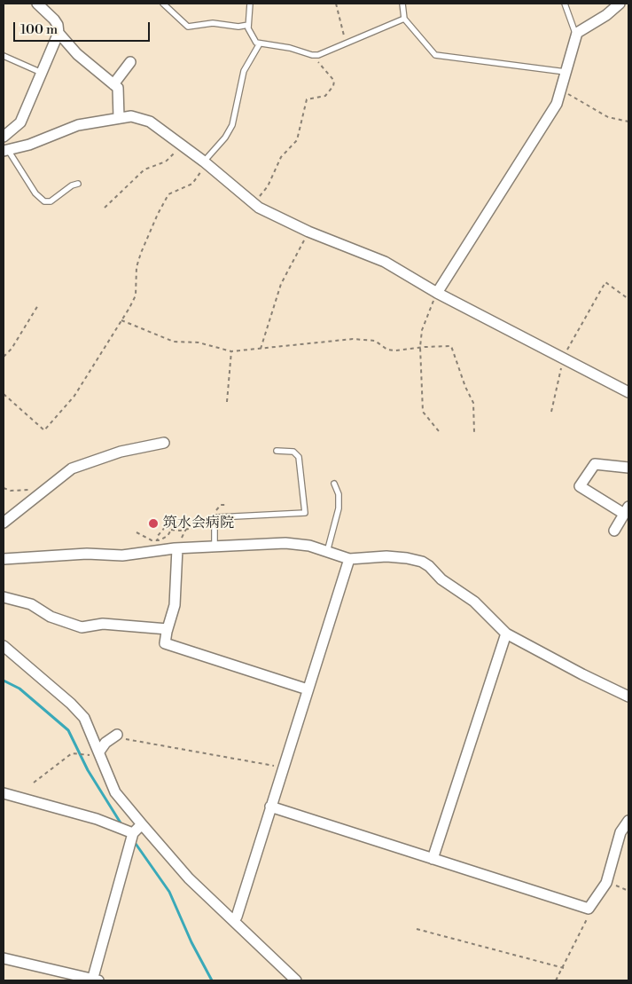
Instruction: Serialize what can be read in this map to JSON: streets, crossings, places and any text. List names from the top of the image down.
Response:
{
  "places": ["筑水会病院"],
  "scale_bar": "100 m"
}
